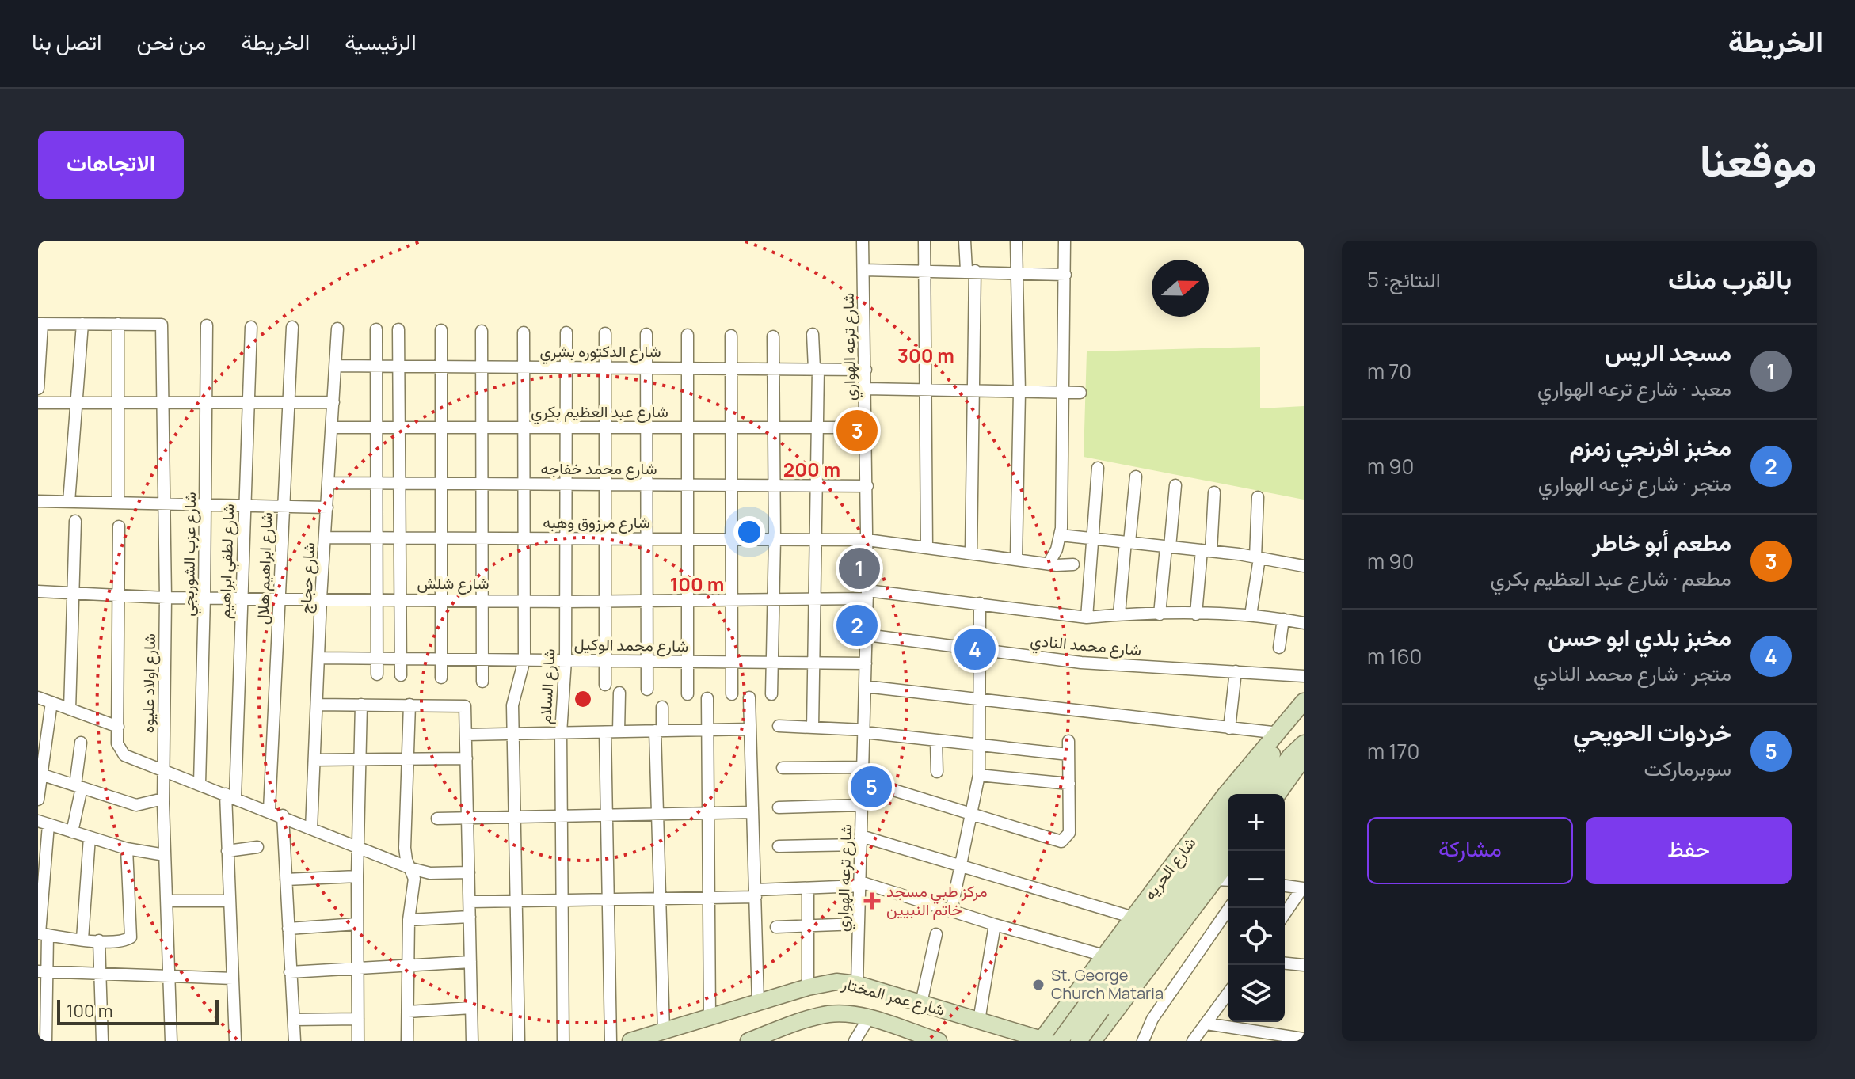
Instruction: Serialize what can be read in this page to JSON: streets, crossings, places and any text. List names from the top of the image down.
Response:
{
  "streets": {
    "main road": ["شارع الحريه", "شارع عمر المختار"],
    "street": [
      "شارع ترعه الهواري",
      "شارع الدكتوره بشري",
      "شارع عبد العظيم بكري",
      "شارع محمد خفاجه",
      "شارع مرزوق وهبه",
      "شارع عزب الشوربجي",
      "شارع لطفي ابراهيم",
      "شارع ابراهيم هلال",
      "شارع حجاج",
      "شارع شلش",
      "شارع محمد الوكيل",
      "شارع محمد النادي",
      "شارع اولاد عليوه",
      "شارع السلام"
    ]
  },
  "crossings": [
    ["شارع ترعه الهواري", "شارع الدكتوره بشري"],
    ["شارع ترعه الهواري", "شارع عبد العظيم بكري"],
    ["شارع ترعه الهواري", "شارع محمد خفاجه"],
    ["شارع ترعه الهواري", "شارع مرزوق وهبه"],
    ["شارع ترعه الهواري", "شارع شلش"],
    ["شارع ترعه الهواري", "شارع محمد الوكيل"],
    ["شارع ترعه الهواري", "شارع محمد النادي"],
    ["شارع ترعه الهواري", "شارع عمر المختار"],
    ["شارع الدكتوره بشري", "شارع حجاج"],
    ["شارع الدكتوره بشري", "شارع السلام"],
    ["شارع عبد العظيم بكري", "شارع حجاج"],
    ["شارع عبد العظيم بكري", "شارع السلام"],
    ["شارع محمد خفاجه", "شارع حجاج"],
    ["شارع محمد خفاجه", "شارع السلام"],
    ["شارع مرزوق وهبه", "شارع حجاج"],
    ["شارع مرزوق وهبه", "شارع السلام"],
    ["شارع عزب الشوربجي", "شارع شلش"],
    ["شارع لطفي ابراهيم", "شارع شلش"],
    ["شارع ابراهيم هلال", "شارع شلش"],
    ["شارع حجاج", "شارع شلش"],
    ["شارع حجاج", "شارع محمد الوكيل"],
    ["شارع شلش", "شارع اولاد عليوه"],
    ["شارع شلش", "شارع السلام"],
    ["شارع محمد الوكيل", "شارع السلام"],
    ["شارع الحريه", "شارع عمر المختار"]
  ],
  "places": {
    "health": ["مركز طبي مسجد خاتم النبيين"],
    "other": ["St. George Church Mataria"]
  },
  "scale_bar": "100 m",
  "north": "right",
  "page": {
    "header": "الخريطة",
    "nav": [
      "الرئيسية",
      "الخريطة",
      "من نحن",
      "اتصل بنا"
    ],
    "title": "موقعنا",
    "buttons": [
      "الاتجاهات",
      ["حفظ", "مشاركة"]
    ],
    "heading": ["بالقرب منك", "النتائج: 5"],
    "list": [
      {
        "mark": "1",
        "name": "مسجد الريس",
        "note": "معبد · شارع ترعه الهواري",
        "value": "70 m"
      },
      {
        "mark": "2",
        "name": "مخبز افرنجي زمزم",
        "note": "متجر · شارع ترعه الهواري",
        "value": "90 m"
      },
      {
        "mark": "3",
        "name": "مطعم أبو خاطر",
        "note": "مطعم · شارع عبد العظيم بكري",
        "value": "90 m"
      },
      {
        "mark": "4",
        "name": "مخبز بلدي ابو حسن",
        "note": "متجر · شارع محمد النادي",
        "value": "160 m"
      },
      {
        "mark": "5",
        "name": "خردوات الحويحي",
        "note": "سوبرماركت",
        "value": "170 m"
      }
    ],
    "pins": [
      "3",
      "1",
      "2",
      "4",
      "5"
    ],
    "map_buttons": ["+", "−"],
    "scale": "100 m"
  },
  "rings": ["300 m", "200 m", "100 m"]
}
